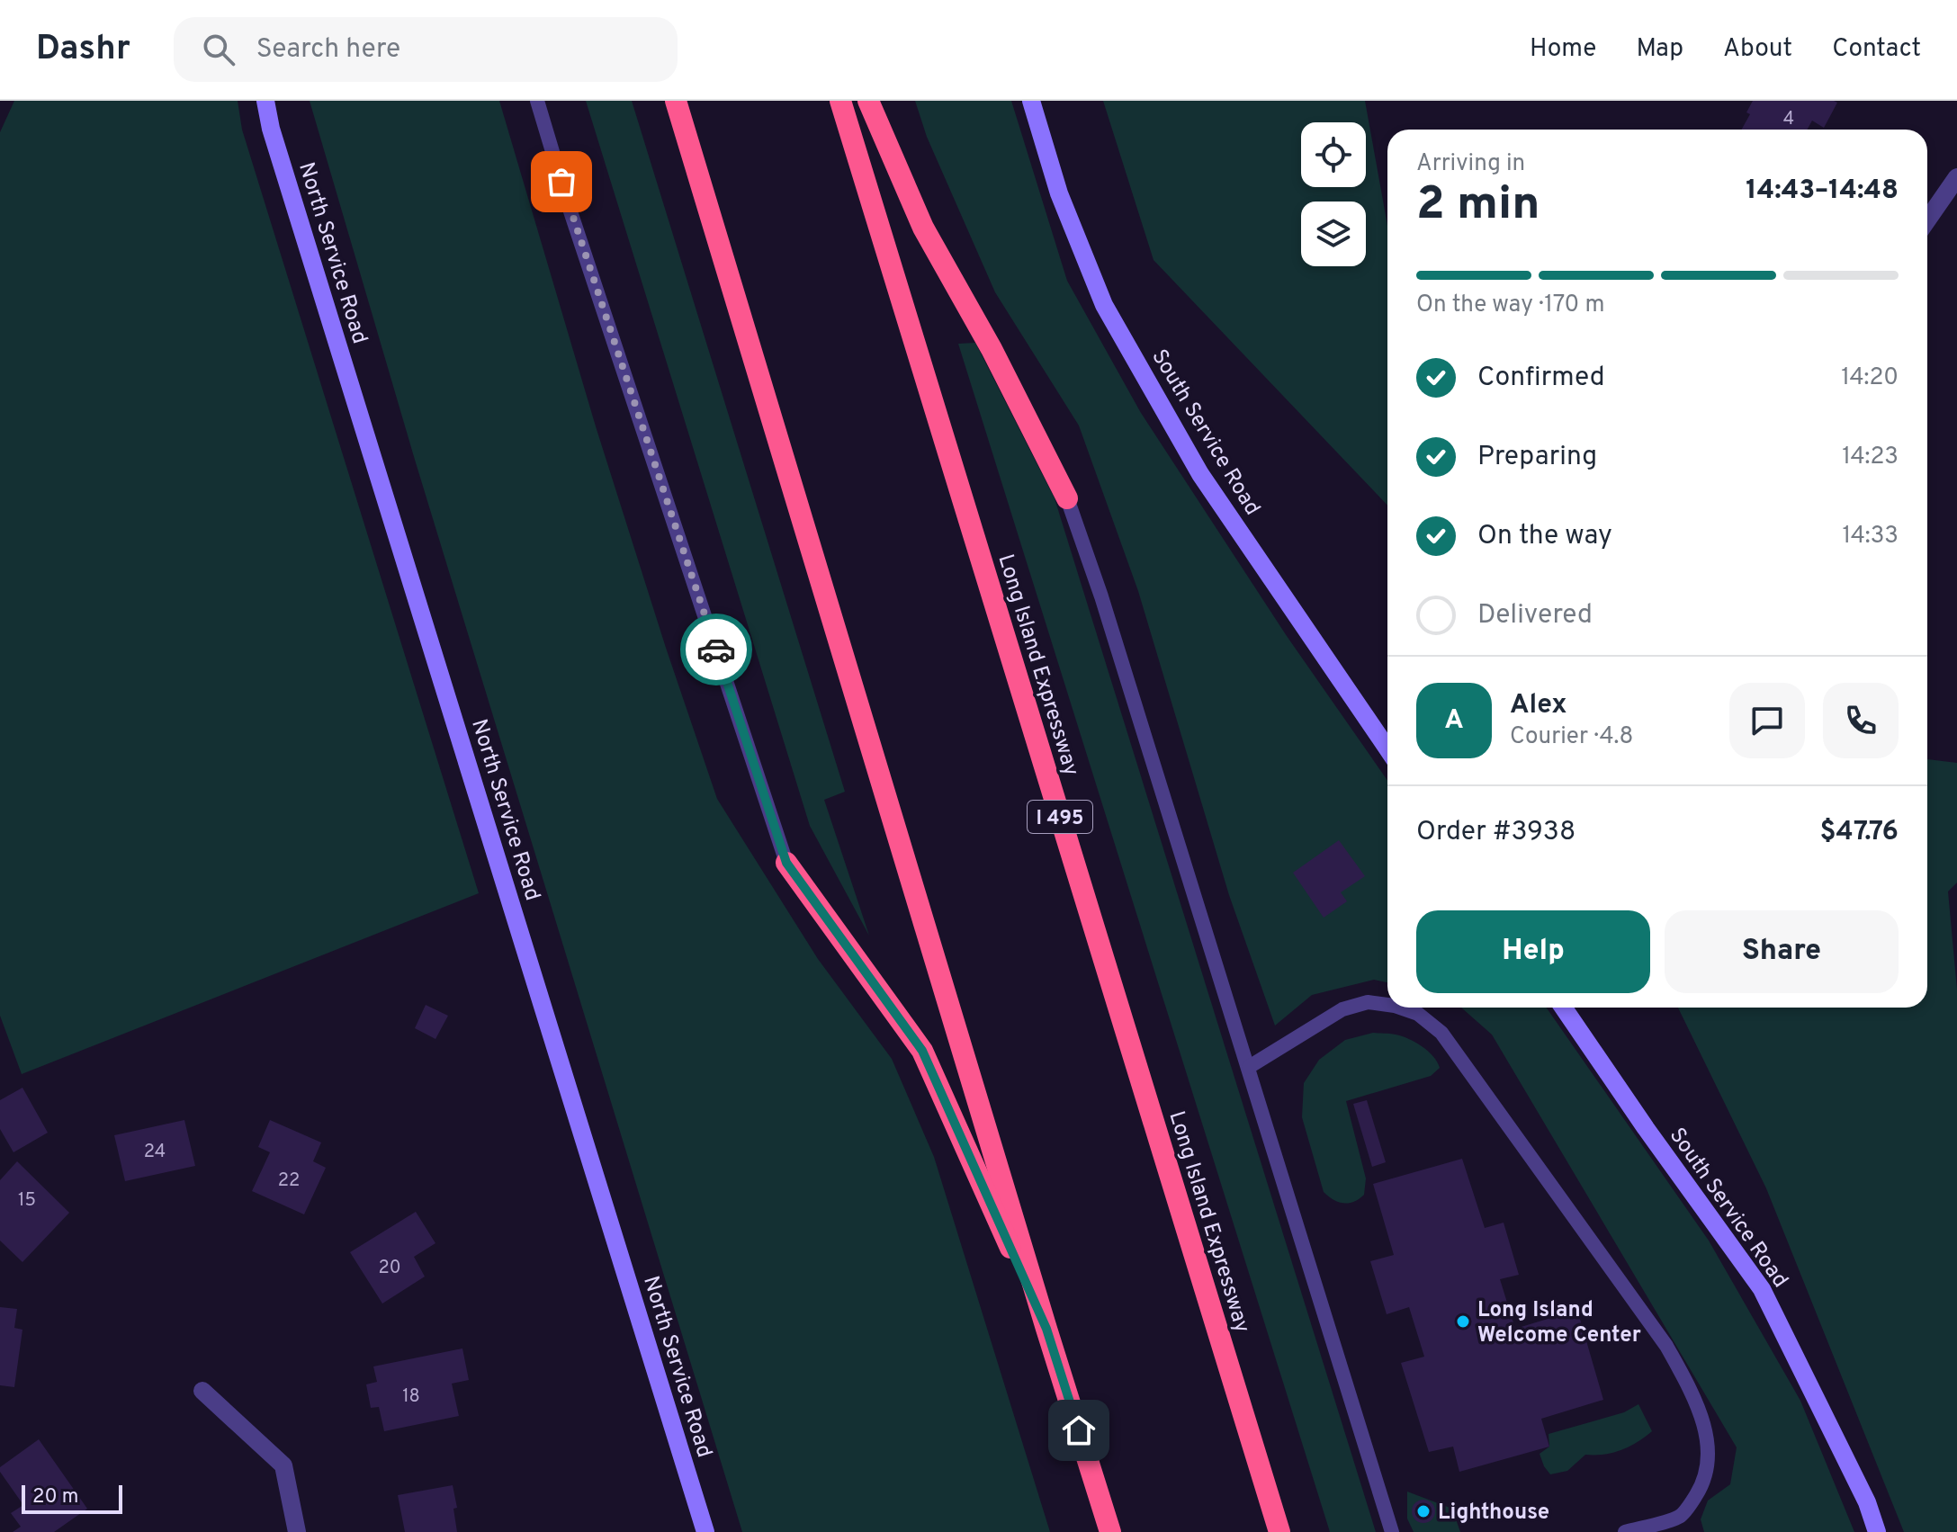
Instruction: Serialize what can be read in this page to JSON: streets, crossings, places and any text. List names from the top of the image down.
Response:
{
  "streets": {
    "highway": ["Long Island Expressway", "I 495"],
    "main road": ["North Service Road", "South Service Road"]
  },
  "places": ["Long Island Welcome Center", "Lighthouse"],
  "house_numbers": [
    "4",
    "24",
    "22",
    "15",
    "20",
    "18"
  ],
  "scale_bar": "20 m",
  "page": {
    "header": "Dashr",
    "search": "Search here",
    "nav": [
      "Home",
      "Map",
      "About",
      "Contact"
    ],
    "heading": ["2 min", "Arriving in", "14:43–14:48"],
    "panel": [
      "Alex",
      "Courier · 4.8",
      "Order #3938",
      "$47.76"
    ],
    "bar": "On the way · 170 m",
    "list": [
      ["Confirmed", "14:20"],
      ["Preparing", "14:23"],
      ["On the way", "14:33"],
      "Delivered"
    ],
    "round": "A",
    "buttons": ["Help", "Share"],
    "scale": "20 m"
  }
}
